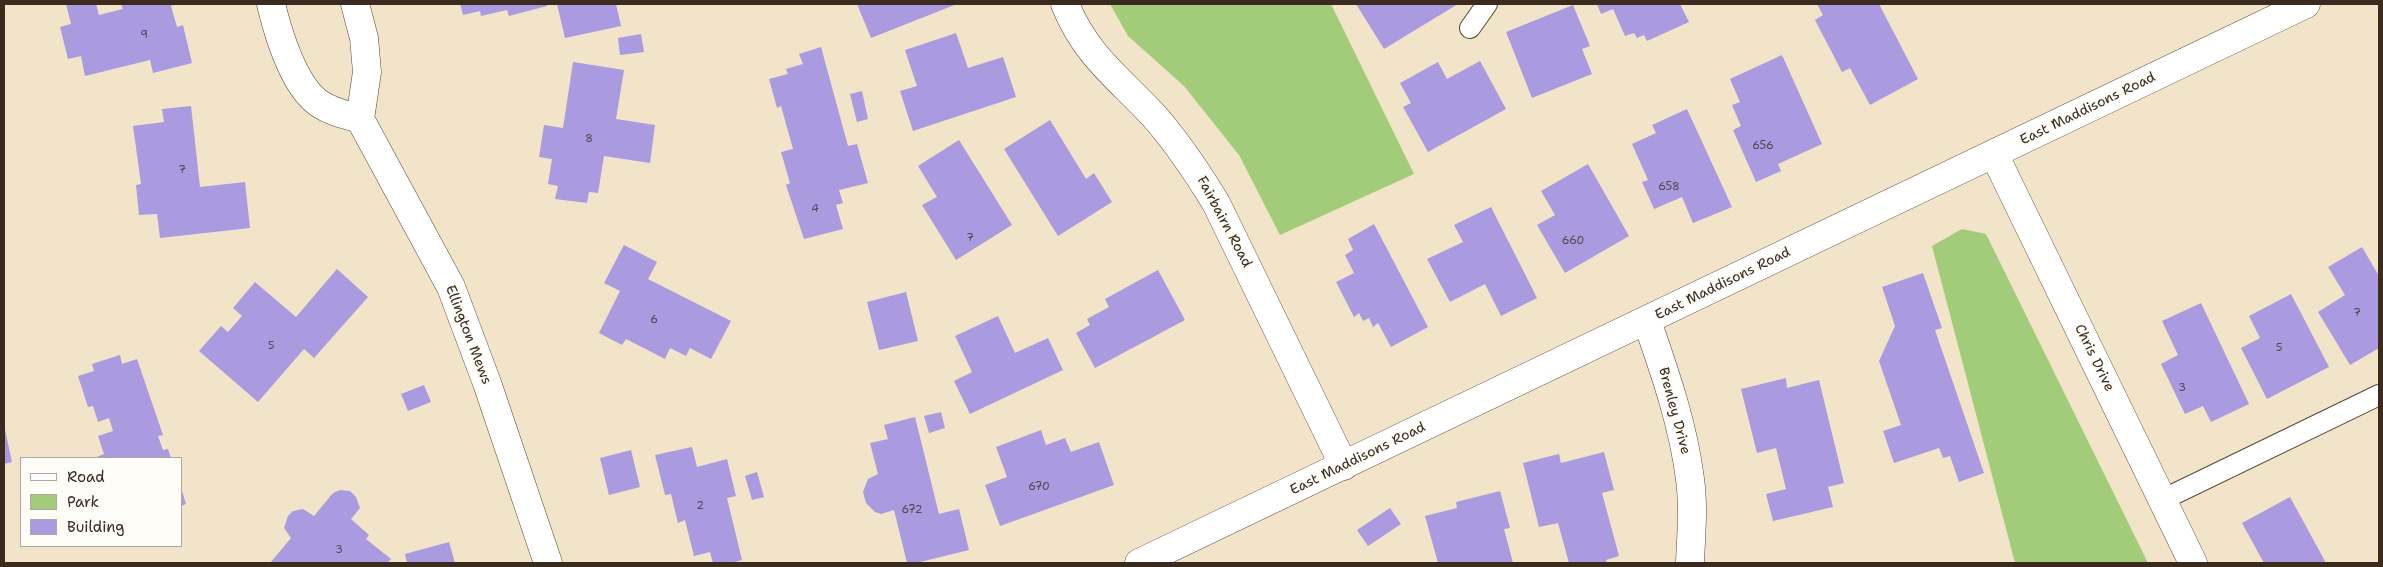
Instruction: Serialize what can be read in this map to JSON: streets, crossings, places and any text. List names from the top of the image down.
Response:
{
  "streets": {
    "street": [
      "East Maddisons Road",
      "Fairbairn Road",
      "Ellington Mews",
      "Chris Drive",
      "Brenley Drive"
    ]
  },
  "crossings": [
    ["East Maddisons Road", "Fairbairn Road"],
    ["East Maddisons Road", "Chris Drive"],
    ["East Maddisons Road", "Brenley Drive"]
  ],
  "house_numbers": [
    "9",
    "8",
    "656",
    "7",
    "658",
    "4",
    "7",
    "660",
    "7",
    "6",
    "5",
    "5",
    "3",
    "670",
    "2",
    "672",
    "3"
  ],
  "legend": ["Road", "Park", "Building"]
}
